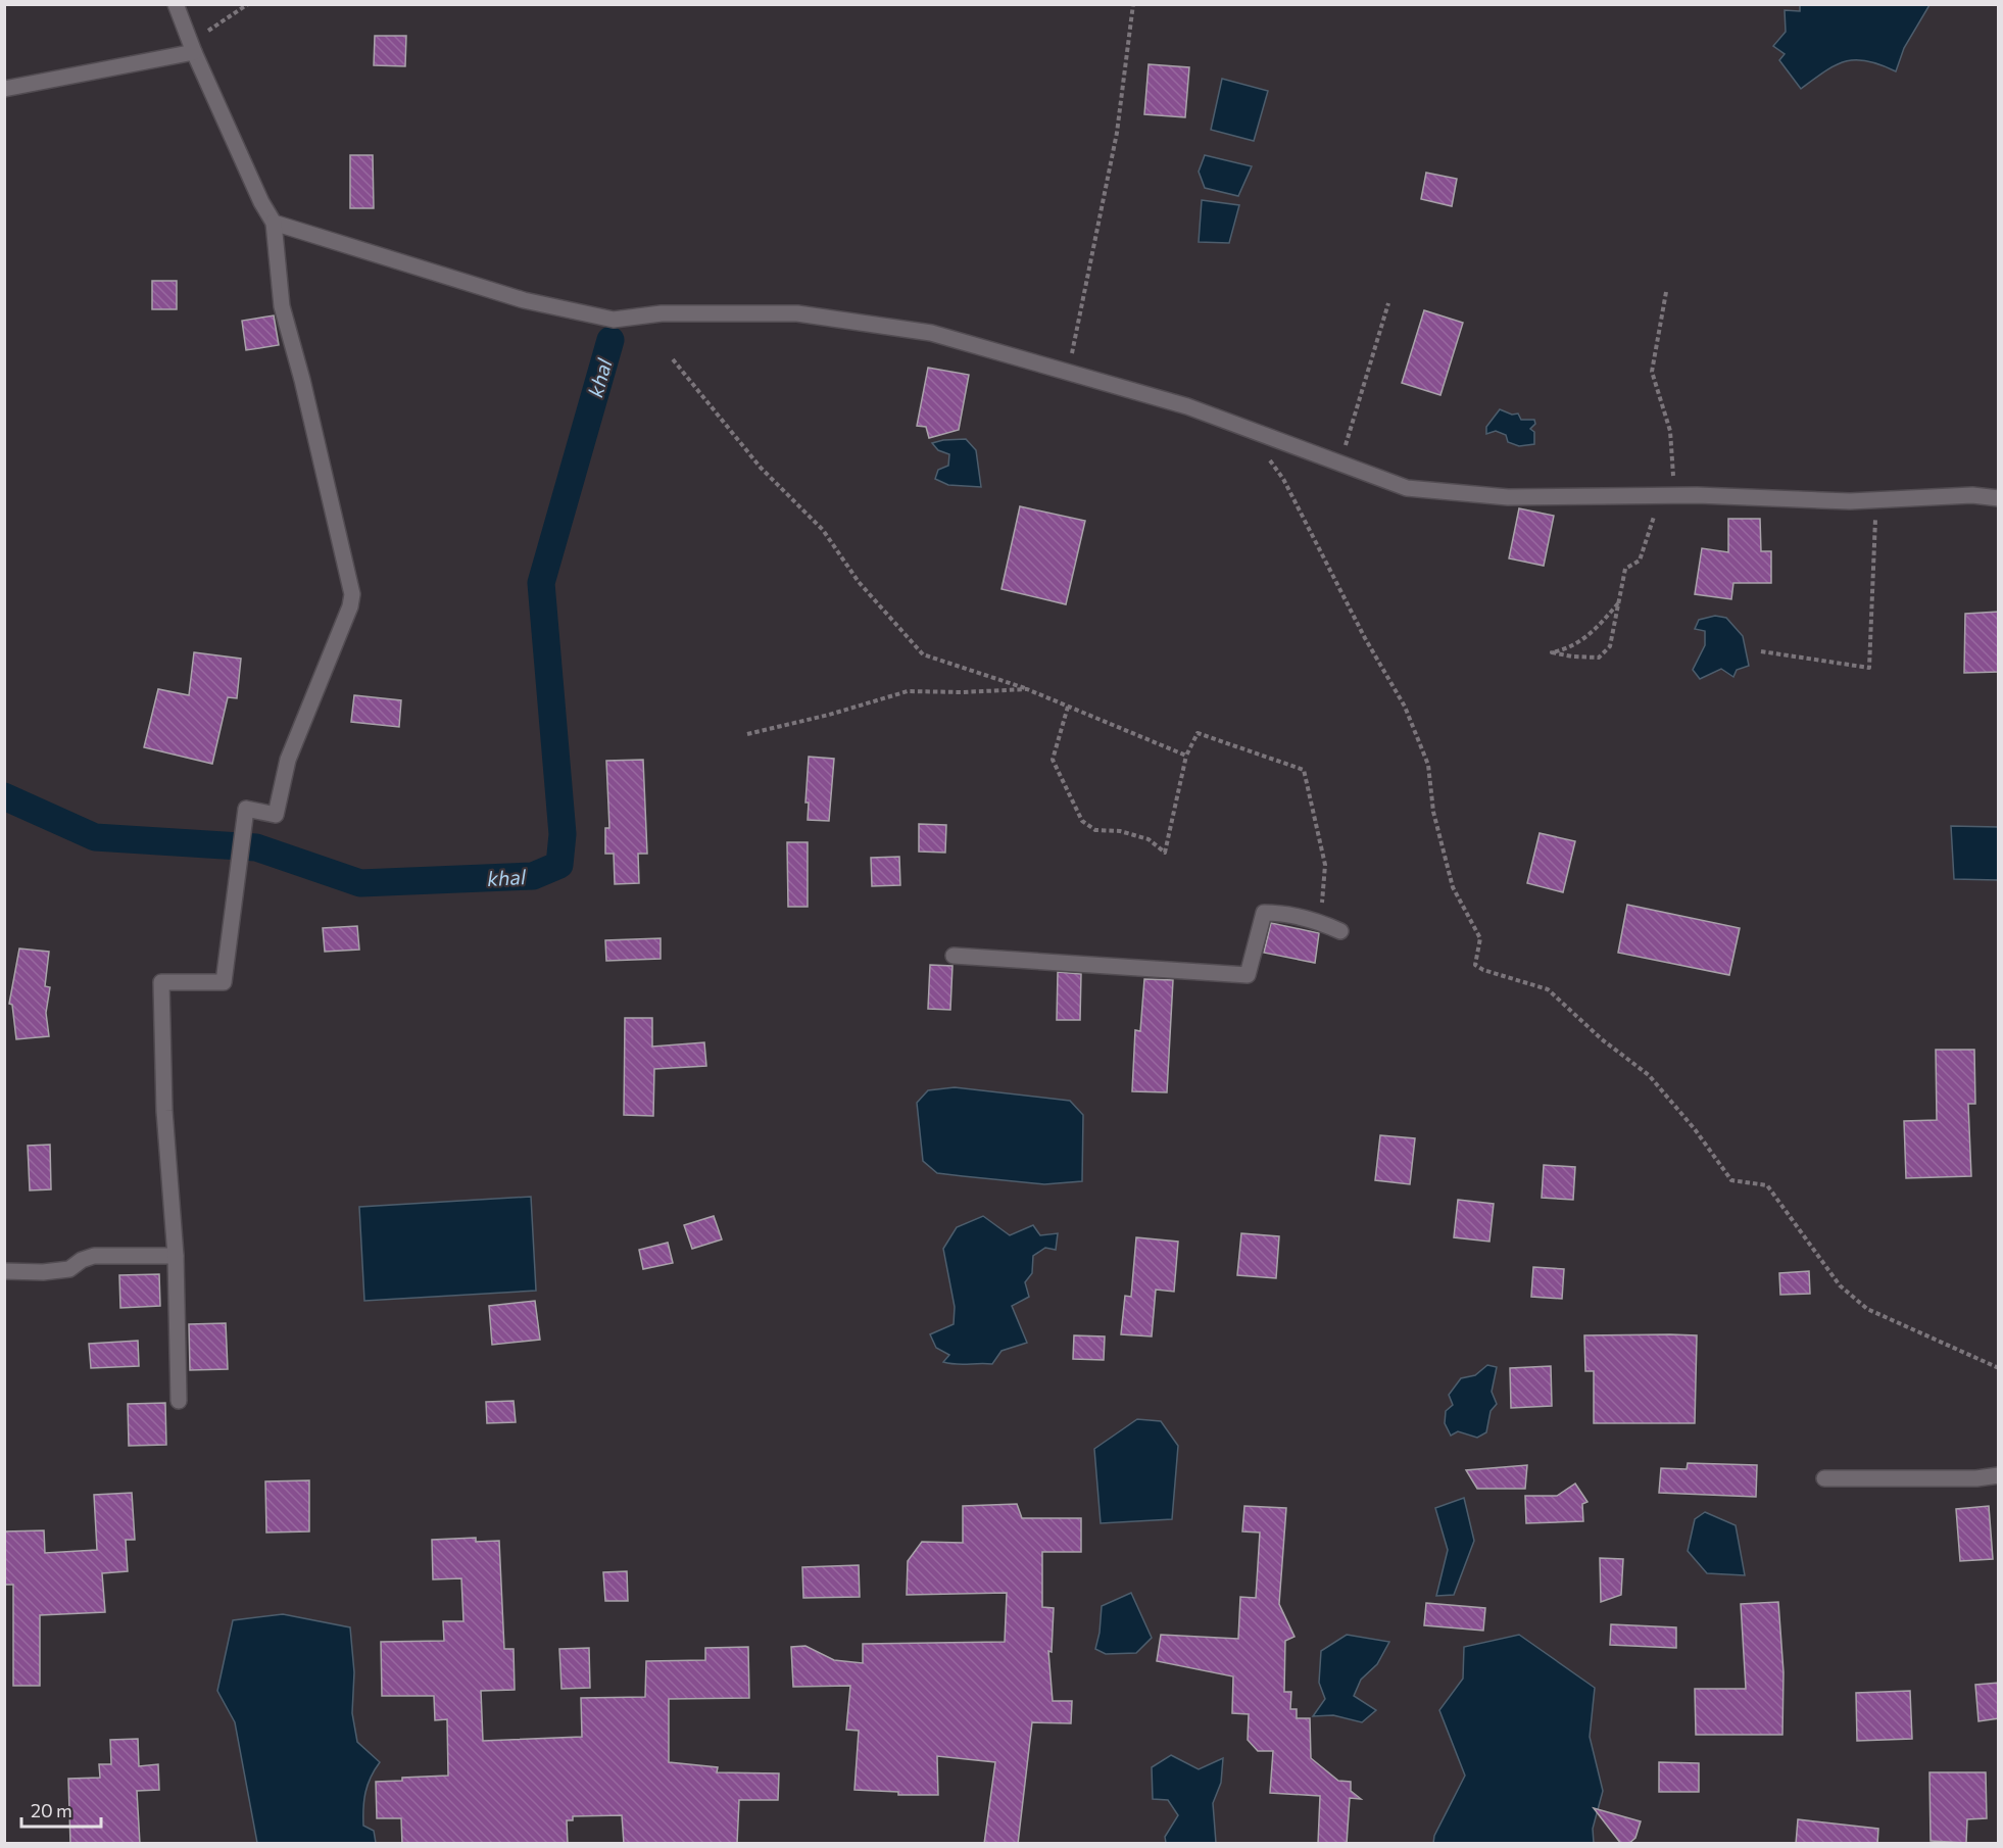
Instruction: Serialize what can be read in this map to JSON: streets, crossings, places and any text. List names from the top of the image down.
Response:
{
  "water": ["khal"],
  "scale_bar": "20 m"
}
